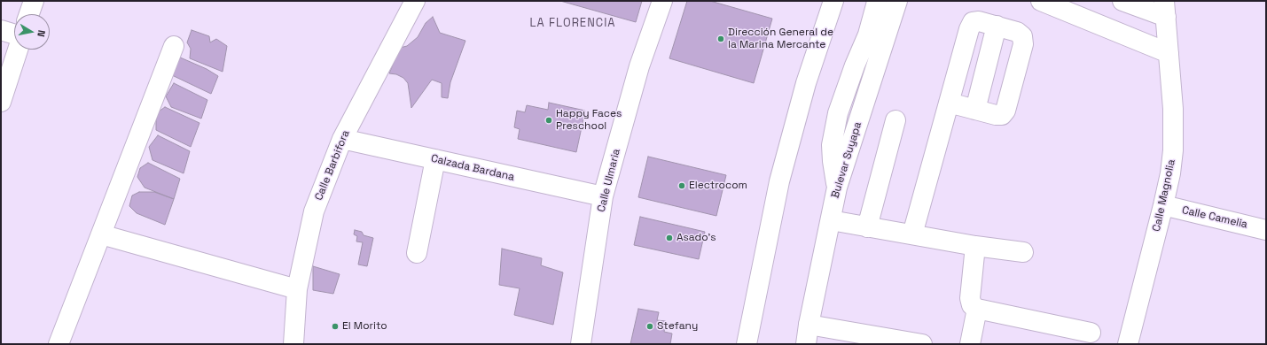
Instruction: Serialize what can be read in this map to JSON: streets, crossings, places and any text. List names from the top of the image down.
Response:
{
  "streets": {
    "street": [
      "Bulevar Suyapa",
      "Calle Barbifora",
      "Calzada Bardana",
      "Calle Ulmaria",
      "Calle Magnolia",
      "Calle Camelia"
    ]
  },
  "crossings": [
    ["Calle Barbifora", "Calzada Bardana"],
    ["Calzada Bardana", "Calle Ulmaria"],
    ["Calle Magnolia", "Calle Camelia"]
  ],
  "districts": ["LA FLORENCIA"],
  "places": [
    "Dirección General de la Marina Mercante",
    "Happy Faces Preschool",
    "Electrocom",
    "Asado's",
    "El Morito",
    "Stefany"
  ],
  "north": "right"
}
